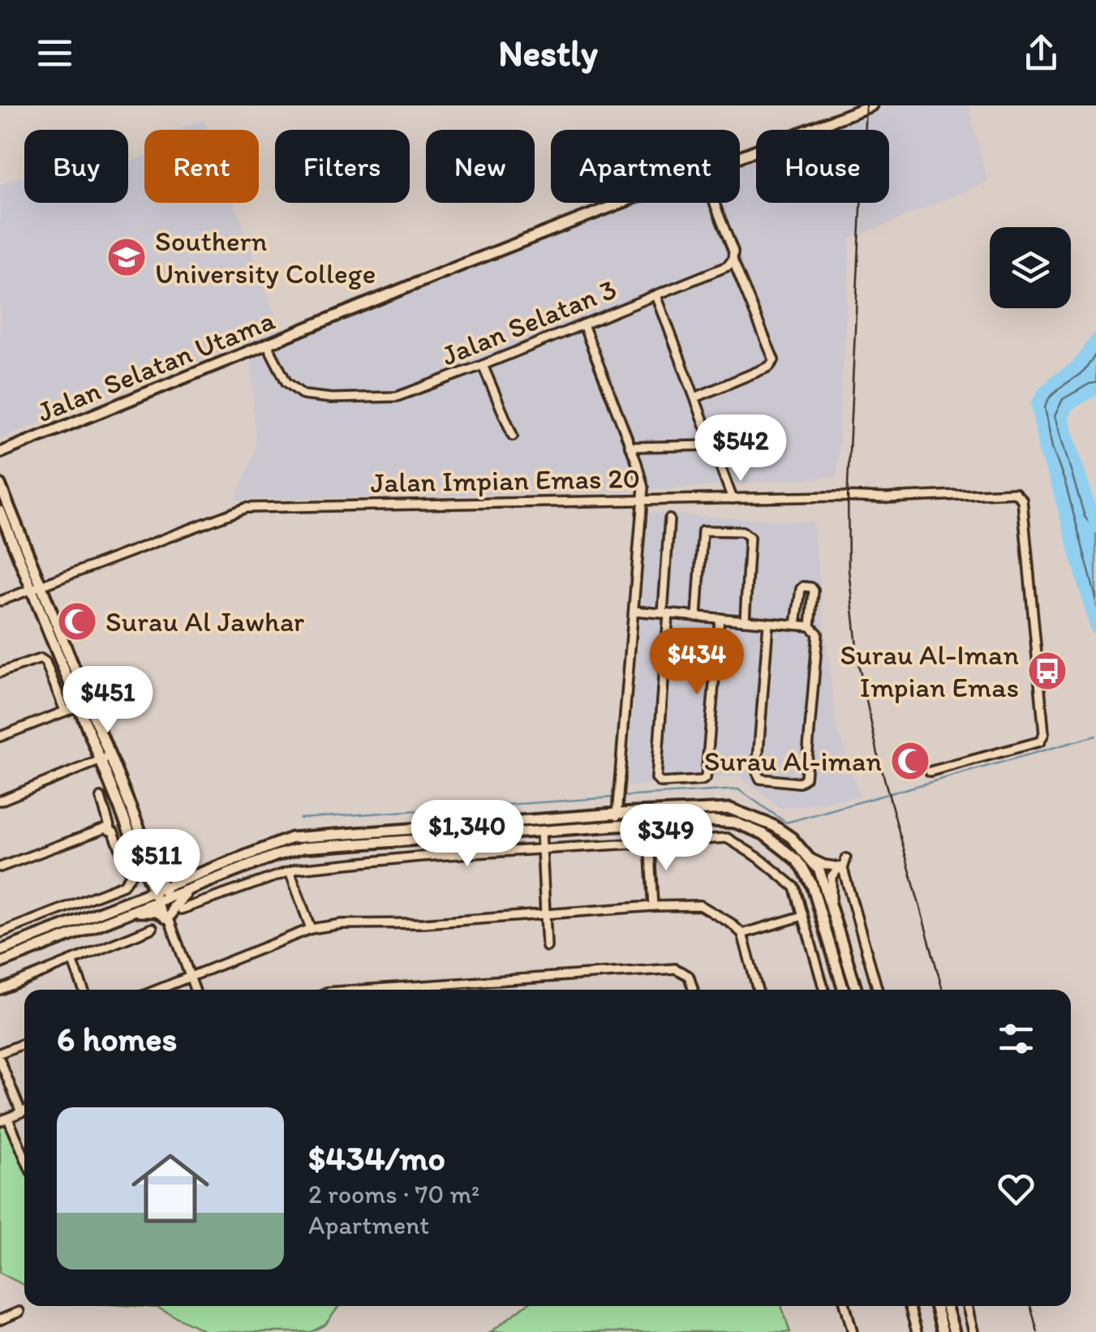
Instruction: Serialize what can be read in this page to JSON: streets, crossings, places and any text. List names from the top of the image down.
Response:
{
  "streets": {
    "main road": ["Jalan Selatan Utama"],
    "street": ["Jalan Selatan 3", "Jalan Impian Emas 20"]
  },
  "crossings": [
    ["Jalan Selatan 3", "Jalan Selatan Utama"]
  ],
  "places": {
    "school or university": ["Southern University College"],
    "mosque": ["Surau Al Jawhar", "Surau Al-iman"],
    "bus stop": ["Surau Al-Iman Impian Emas"]
  },
  "page": {
    "header": "Nestly",
    "chip": [
      "Buy",
      "Rent",
      "Filters",
      "New",
      "Apartment",
      "House"
    ],
    "price": [
      "$542",
      "$434",
      "$451",
      "$1,340",
      "$349",
      "$511"
    ],
    "heading": "6 homes",
    "list": [
      {
        "name": "$434/mo",
        "note": "2 rooms · 70 m² · Apartment"
      }
    ]
  }
}
